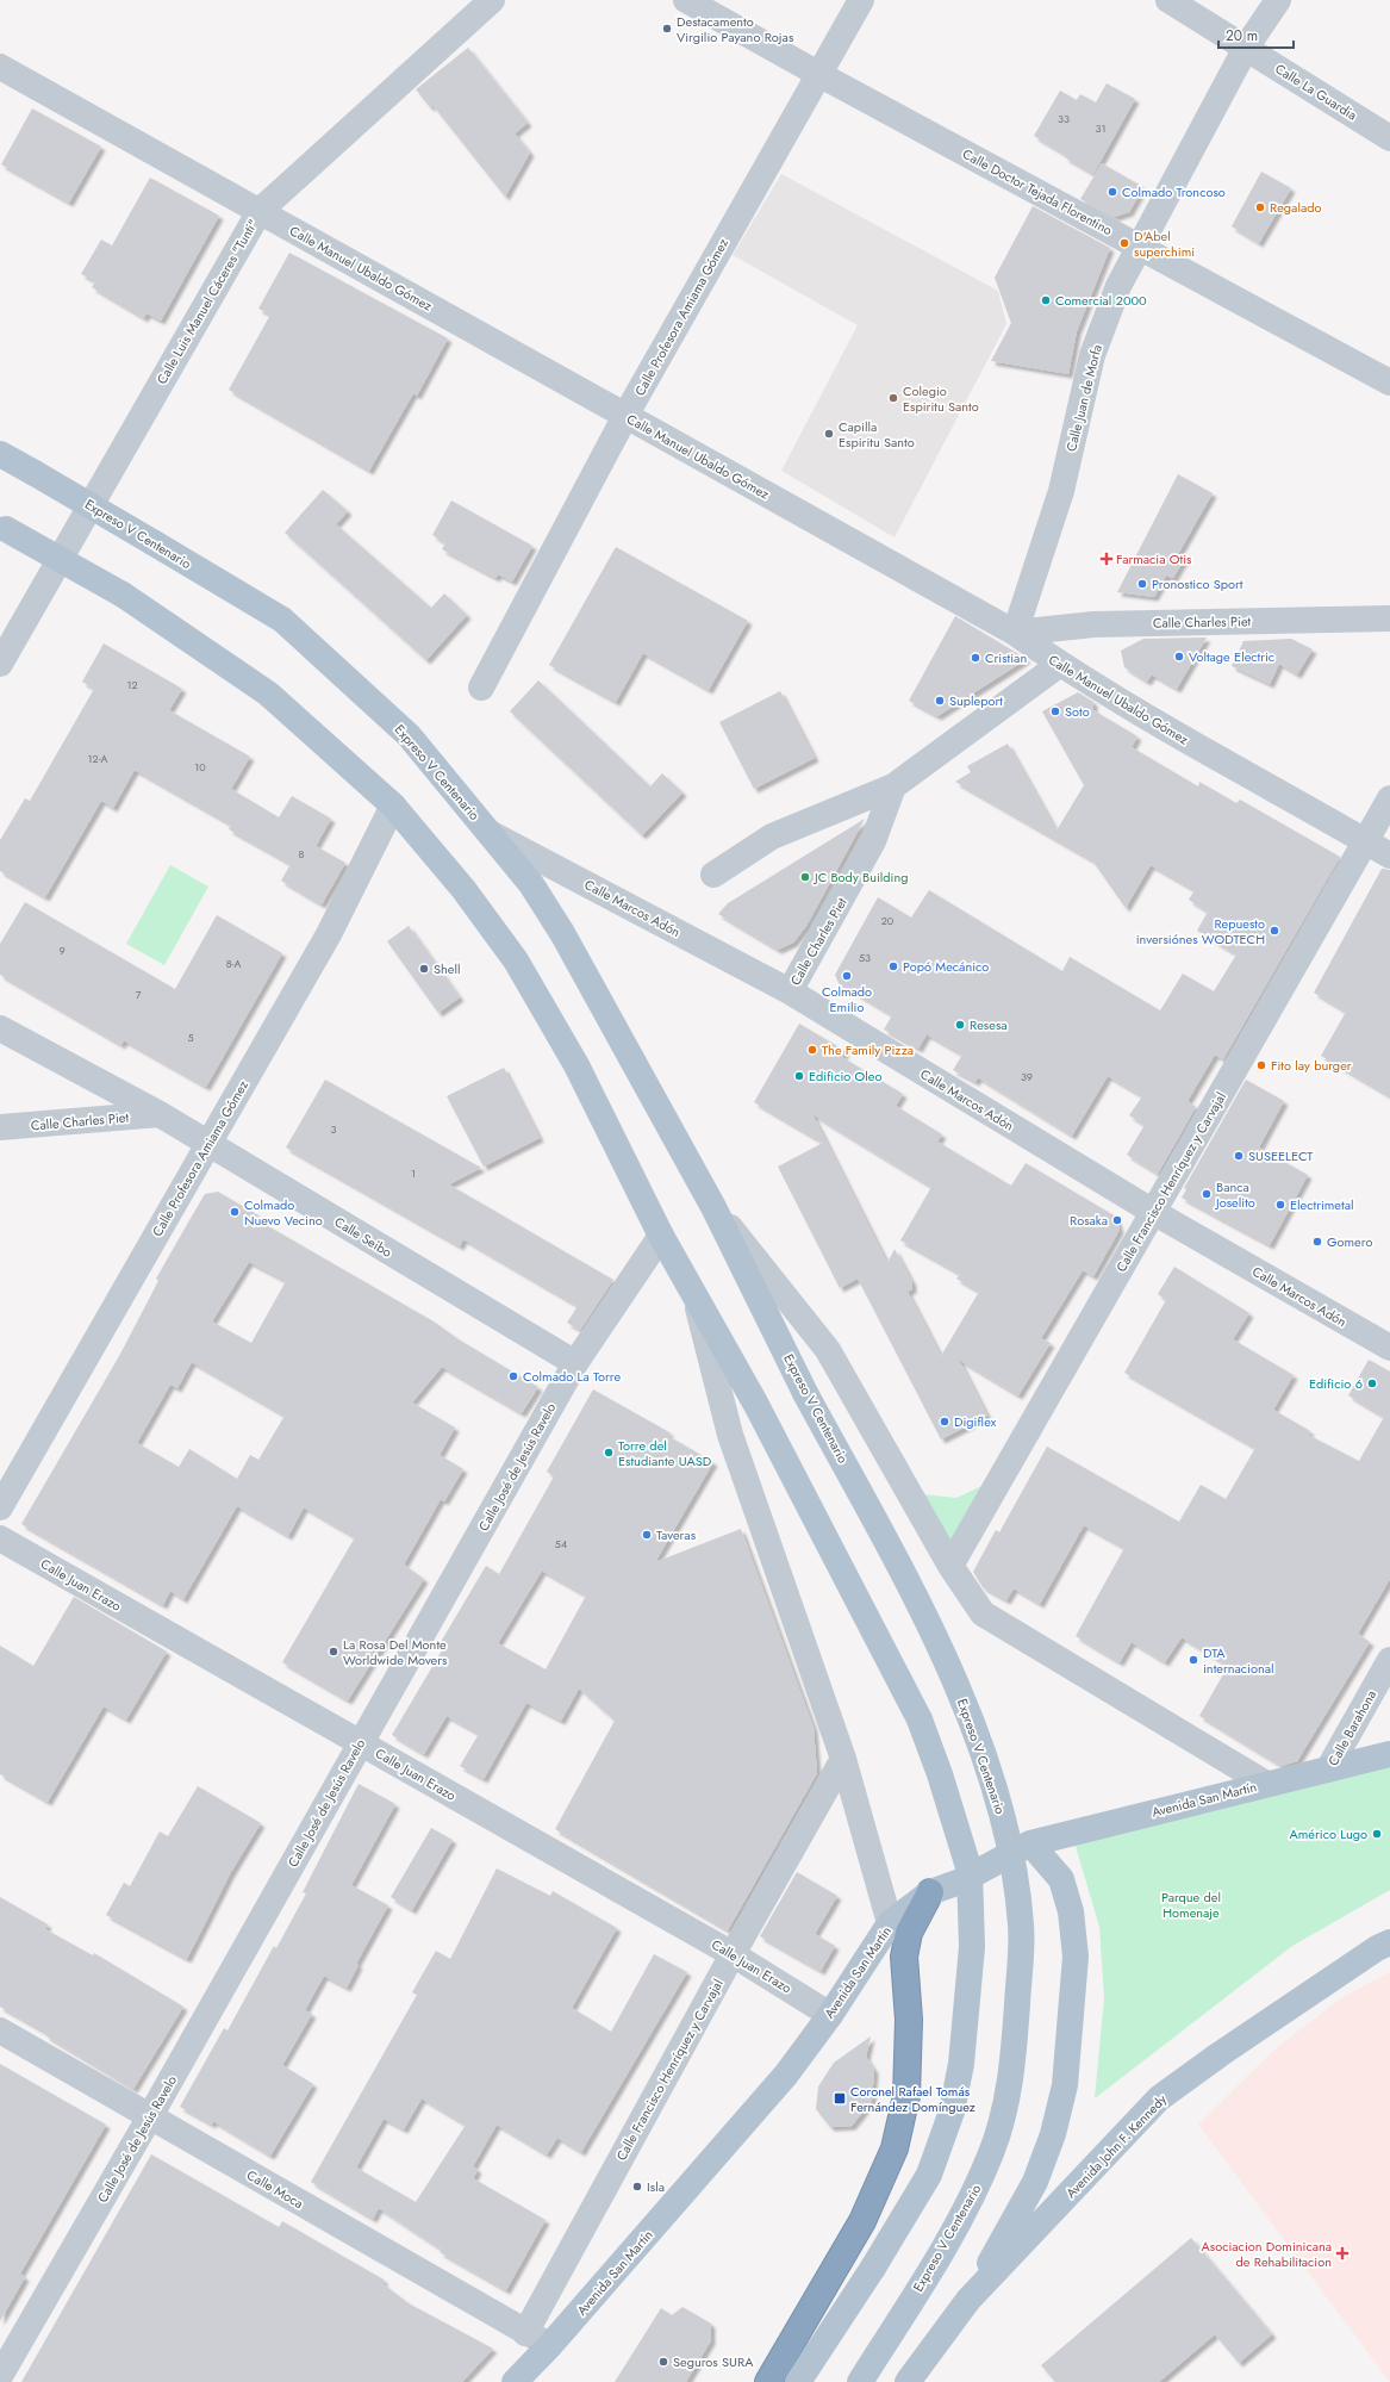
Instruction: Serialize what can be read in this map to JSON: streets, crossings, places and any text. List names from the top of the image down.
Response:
{
  "streets": {
    "main road": ["Expreso V Centenario", "Avenida San Martín", "Avenida John F. Kennedy"],
    "street": [
      "Calle La Guardia",
      "Calle Doctor Tejada Florentino",
      "Calle Manuel Ubaldo Gómez",
      "Calle Luis Manuel Cáceres \"Tunti\"",
      "Calle Profesora Amiama Gómez",
      "Calle Juan de Morfa",
      "Calle Charles Piet",
      "Calle Marcos Adón",
      "Calle Francisco Henríquez y Carvajal",
      "Calle Seibo",
      "Calle José de Jesús Ravelo",
      "Calle Juan Erazo",
      "Calle Barahona",
      "Calle Moca"
    ]
  },
  "crossings": [
    ["Calle La Guardia", "Calle Juan de Morfa"],
    ["Calle Doctor Tejada Florentino", "Calle Profesora Amiama Gómez"],
    ["Calle Doctor Tejada Florentino", "Calle Juan de Morfa"],
    ["Calle Manuel Ubaldo Gómez", "Calle Luis Manuel Cáceres \"Tunti\""],
    ["Calle Manuel Ubaldo Gómez", "Calle Profesora Amiama Gómez"],
    ["Calle Manuel Ubaldo Gómez", "Calle Juan de Morfa"],
    ["Calle Manuel Ubaldo Gómez", "Calle Charles Piet"],
    ["Calle Manuel Ubaldo Gómez", "Calle Francisco Henríquez y Carvajal"],
    ["Calle Profesora Amiama Gómez", "Calle Seibo"],
    ["Calle Juan de Morfa", "Calle Charles Piet"],
    ["Expreso V Centenario", "Calle Marcos Adón"],
    ["Expreso V Centenario", "Calle Francisco Henríquez y Carvajal"],
    ["Expreso V Centenario", "Avenida San Martín"],
    ["Calle Charles Piet", "Calle Marcos Adón"],
    ["Calle Charles Piet", "Calle Seibo"],
    ["Calle Marcos Adón", "Calle Francisco Henríquez y Carvajal"],
    ["Calle Francisco Henríquez y Carvajal", "Calle Juan Erazo"],
    ["Calle Francisco Henríquez y Carvajal", "Calle Moca"],
    ["Calle Seibo", "Calle José de Jesús Ravelo"],
    ["Calle José de Jesús Ravelo", "Calle Juan Erazo"],
    ["Calle José de Jesús Ravelo", "Calle Moca"],
    ["Calle Juan Erazo", "Avenida San Martín"],
    ["Calle Barahona", "Avenida San Martín"],
    ["Avenida San Martín", "Calle Moca"]
  ],
  "parks": ["Parque del Homenaje"],
  "places": {
    "other": [
      "Destacamento Virgilio Payano Rojas",
      "Colmado Troncoso",
      "Regalado",
      "D'Abel superchimi",
      "Comercial 2000",
      "Colegio Espiritu Santo",
      "Capilla Espiritu Santo",
      "Pronostico Sport",
      "Voltage Electric",
      "Cristian",
      "Supleport",
      "Soto",
      "JC Body Building",
      "Repuesto inversiónes WODTECH",
      "Popó Mecánico",
      "Shell",
      "Colmado Emilio",
      "Resesa",
      "The Family Pizza",
      "Fito lay burger",
      "Edificio Oleo",
      "SUSEELECT",
      "Banca Joselito",
      "Electrimetal",
      "Colmado Nuevo Vecino",
      "Rosaka",
      "Gomero",
      "Colmado La Torre",
      "Edificio 6",
      "Digiflex",
      "Torre del Estudiante UASD",
      "Taveras",
      "La Rosa Del Monte Worldwide Movers",
      "DTA internacional",
      "Américo Lugo",
      "Isla",
      "Seguros SURA"
    ],
    "health": ["Farmacia Otis", "Asociacion Dominicana de Rehabilitacion"],
    "transit": ["Coronel Rafael Tomás Fernández Domínguez"]
  },
  "house_numbers": [
    "33",
    "31",
    "12",
    "12-A",
    "10",
    "8",
    "20",
    "9",
    "53",
    "8-A",
    "7",
    "5",
    "39",
    "3",
    "1",
    "54"
  ],
  "scale_bar": "20 m"
}
